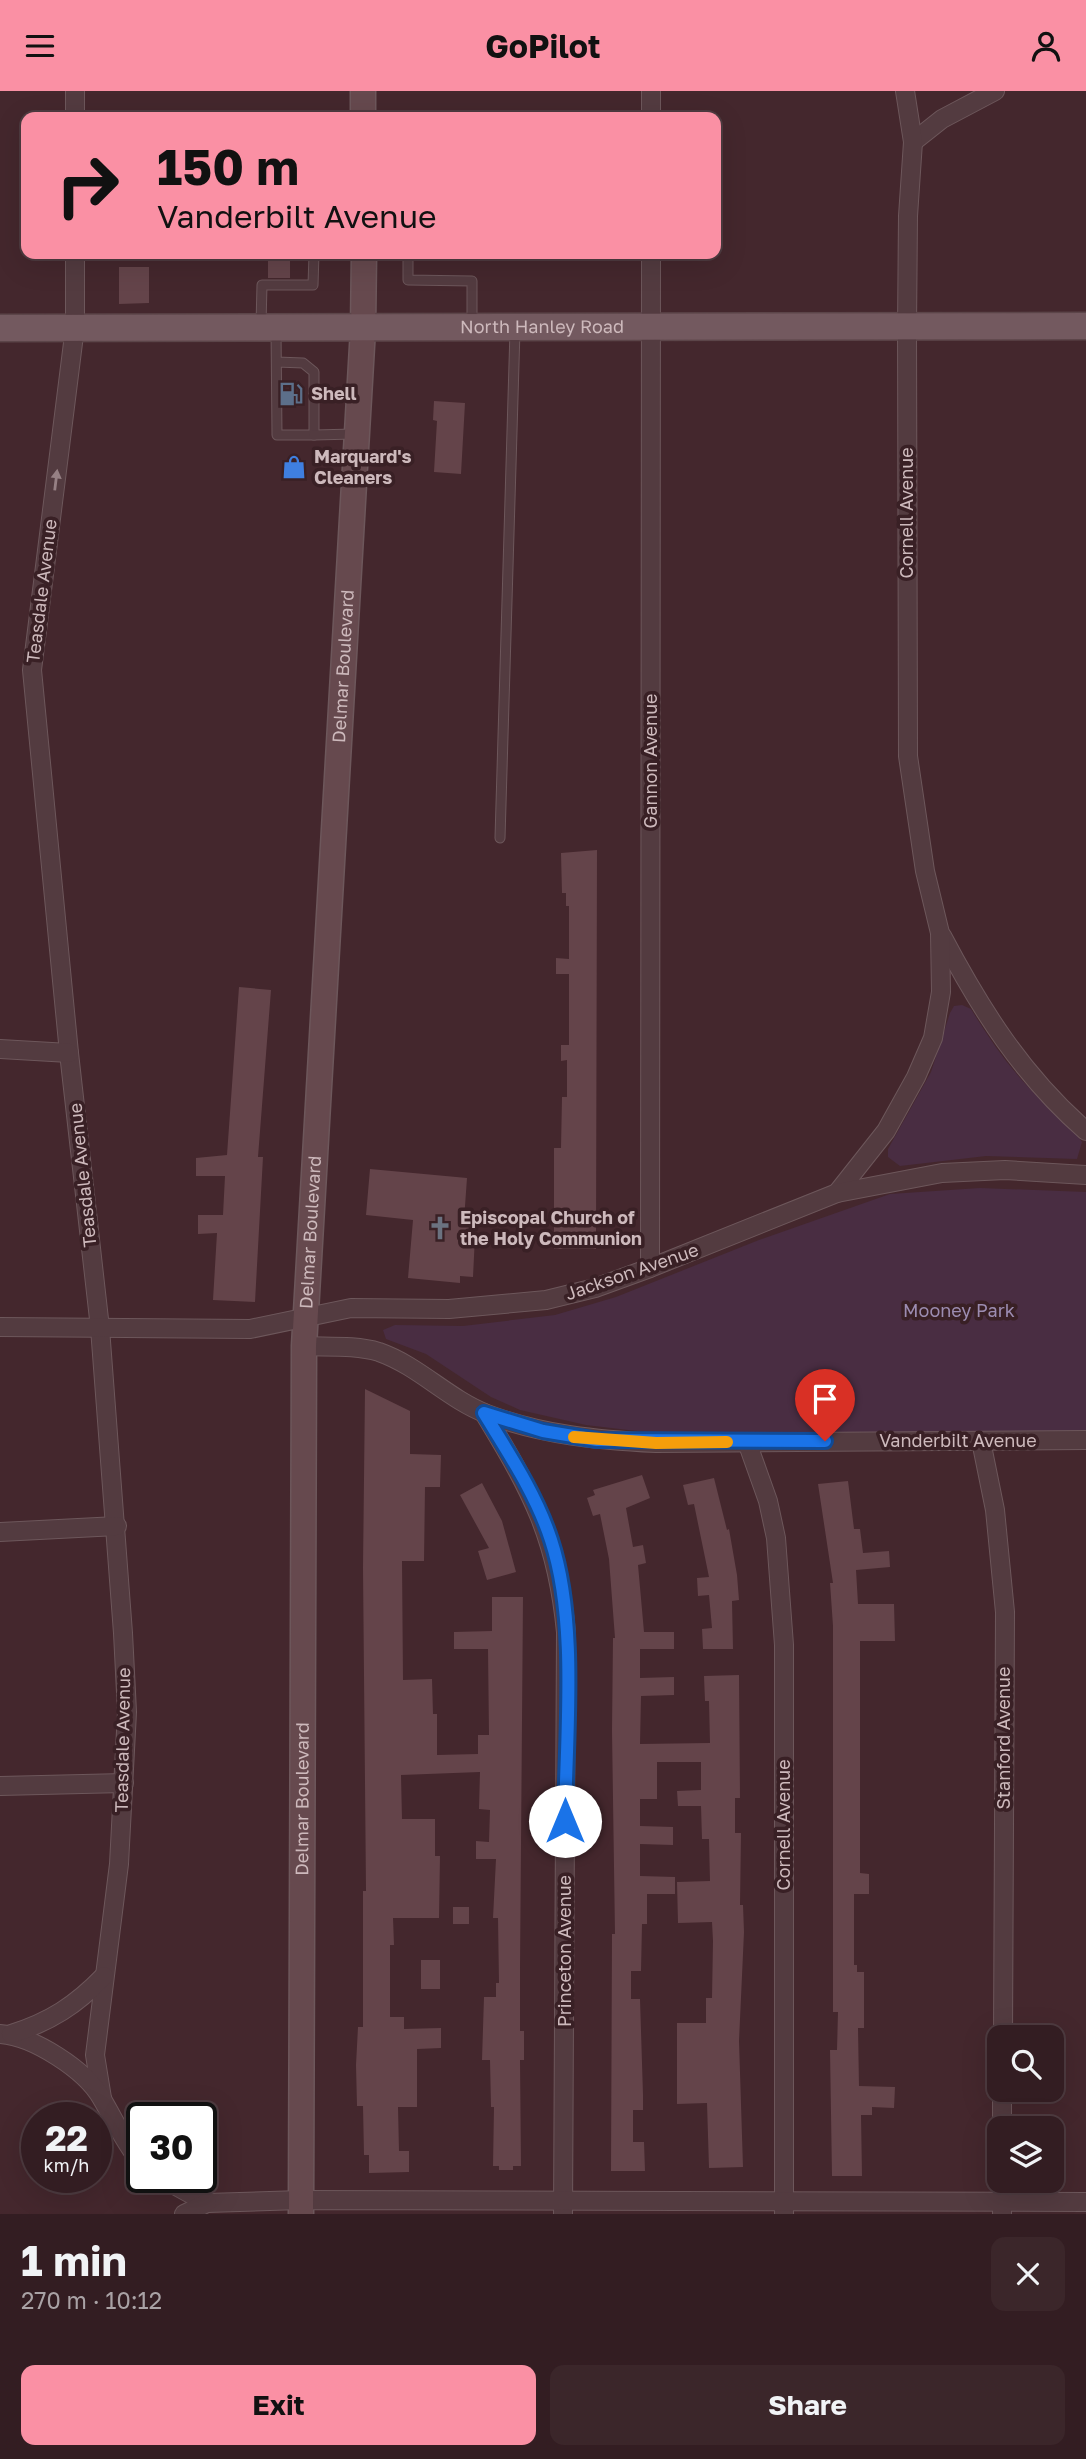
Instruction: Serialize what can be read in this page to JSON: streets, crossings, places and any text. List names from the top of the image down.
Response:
{
  "streets": {
    "main road": ["North Hanley Road", "Delmar Boulevard"],
    "street": [
      "Cornell Avenue",
      "Teasdale Avenue",
      "Gannon Avenue",
      "Jackson Avenue",
      "Vanderbilt Avenue",
      "Stanford Avenue",
      "Princeton Avenue"
    ]
  },
  "crossings": [
    ["North Hanley Road", "Cornell Avenue"],
    ["North Hanley Road", "Teasdale Avenue"],
    ["North Hanley Road", "Delmar Boulevard"],
    ["North Hanley Road", "Gannon Avenue"],
    ["Cornell Avenue", "Jackson Avenue"],
    ["Cornell Avenue", "Vanderbilt Avenue"],
    ["Teasdale Avenue", "Jackson Avenue"],
    ["Delmar Boulevard", "Jackson Avenue"],
    ["Delmar Boulevard", "Vanderbilt Avenue"],
    ["Gannon Avenue", "Jackson Avenue"],
    ["Vanderbilt Avenue", "Stanford Avenue"],
    ["Vanderbilt Avenue", "Princeton Avenue"]
  ],
  "one_way": ["Teasdale Avenue"],
  "parks": ["Mooney Park"],
  "places": {
    "fuel station": ["Shell"],
    "shop": ["Marquard's Cleaners"],
    "church": ["Episcopal Church of the Holy Communion"]
  },
  "page": {
    "header": "GoPilot",
    "turn": ["150 m", "Vanderbilt Avenue"],
    "speed": "22 km/h",
    "limit": "30",
    "heading": ["1 min", "270 m · 10:12"],
    "buttons": ["Exit", "Share"]
  }
}
